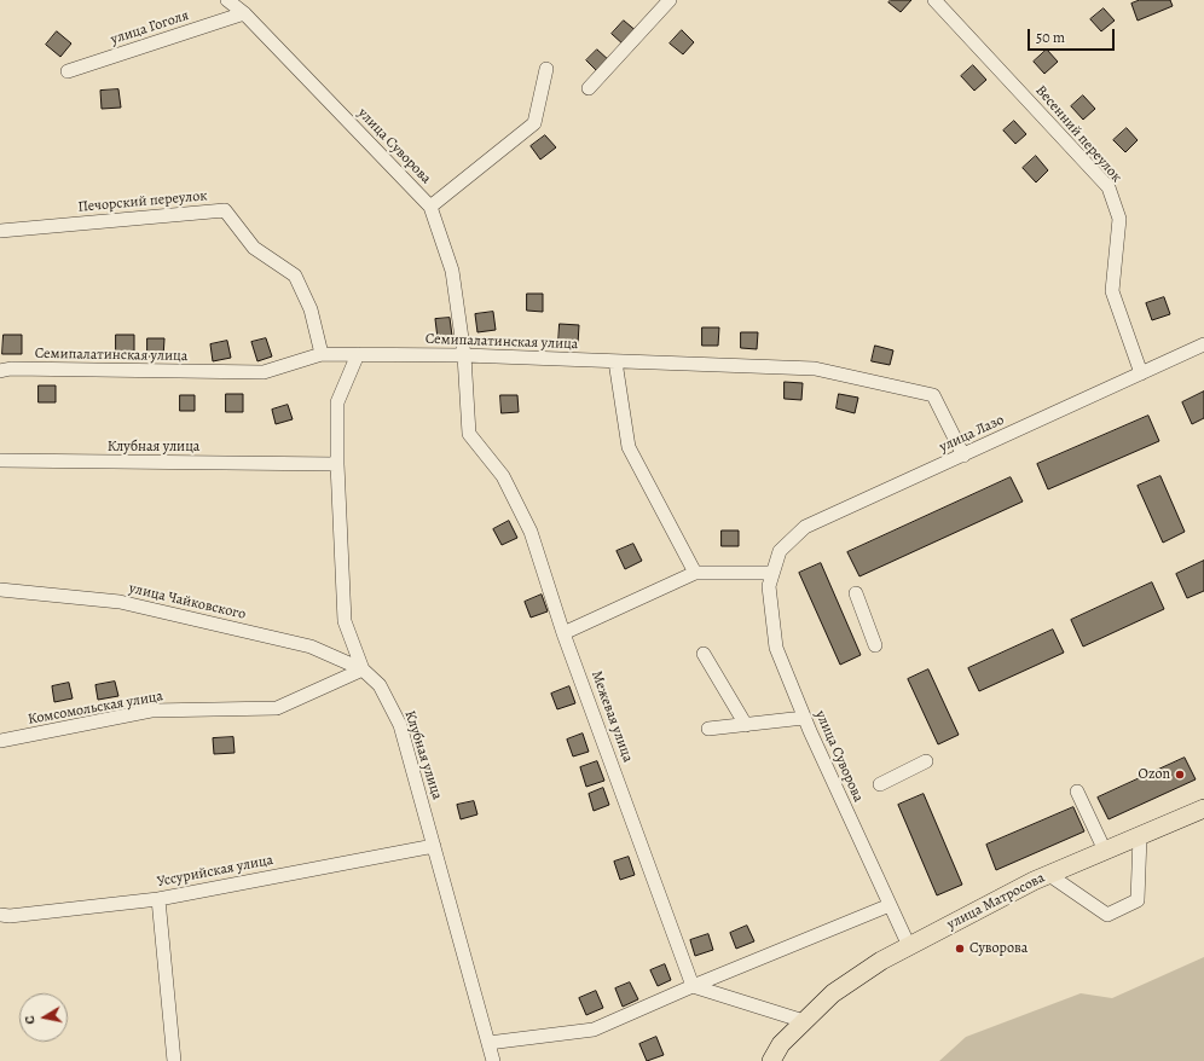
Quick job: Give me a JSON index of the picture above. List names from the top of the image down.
{
  "streets": {
    "main road": ["улица Матросова"],
    "street": [
      "улица Гоголя",
      "Весенний переулок",
      "улица Суворова",
      "Печорский переулок",
      "Семипалатинская улица",
      "улица Лазо",
      "Клубная улица",
      "улица Чайковского",
      "Комсомольская улица",
      "Межевая улица",
      "Уссурийская улица"
    ]
  },
  "crossings": [
    ["улица Гоголя", "улица Суворова"],
    ["Весенний переулок", "улица Лазо"],
    ["улица Суворова", "Семипалатинская улица"],
    ["улица Суворова", "улица Лазо"],
    ["улица Суворова", "Межевая улица"],
    ["улица Суворова", "улица Матросова"],
    ["Печорский переулок", "Семипалатинская улица"],
    ["Семипалатинская улица", "улица Лазо"],
    ["Семипалатинская улица", "Клубная улица"],
    ["Семипалатинская улица", "Межевая улица"],
    ["Клубная улица", "улица Чайковского"],
    ["Клубная улица", "Комсомольская улица"],
    ["Клубная улица", "Уссурийская улица"],
    ["улица Чайковского", "Комсомольская улица"]
  ],
  "places": ["Ozon", "Суворова"],
  "scale_bar": "50 m",
  "north": "left"
}
